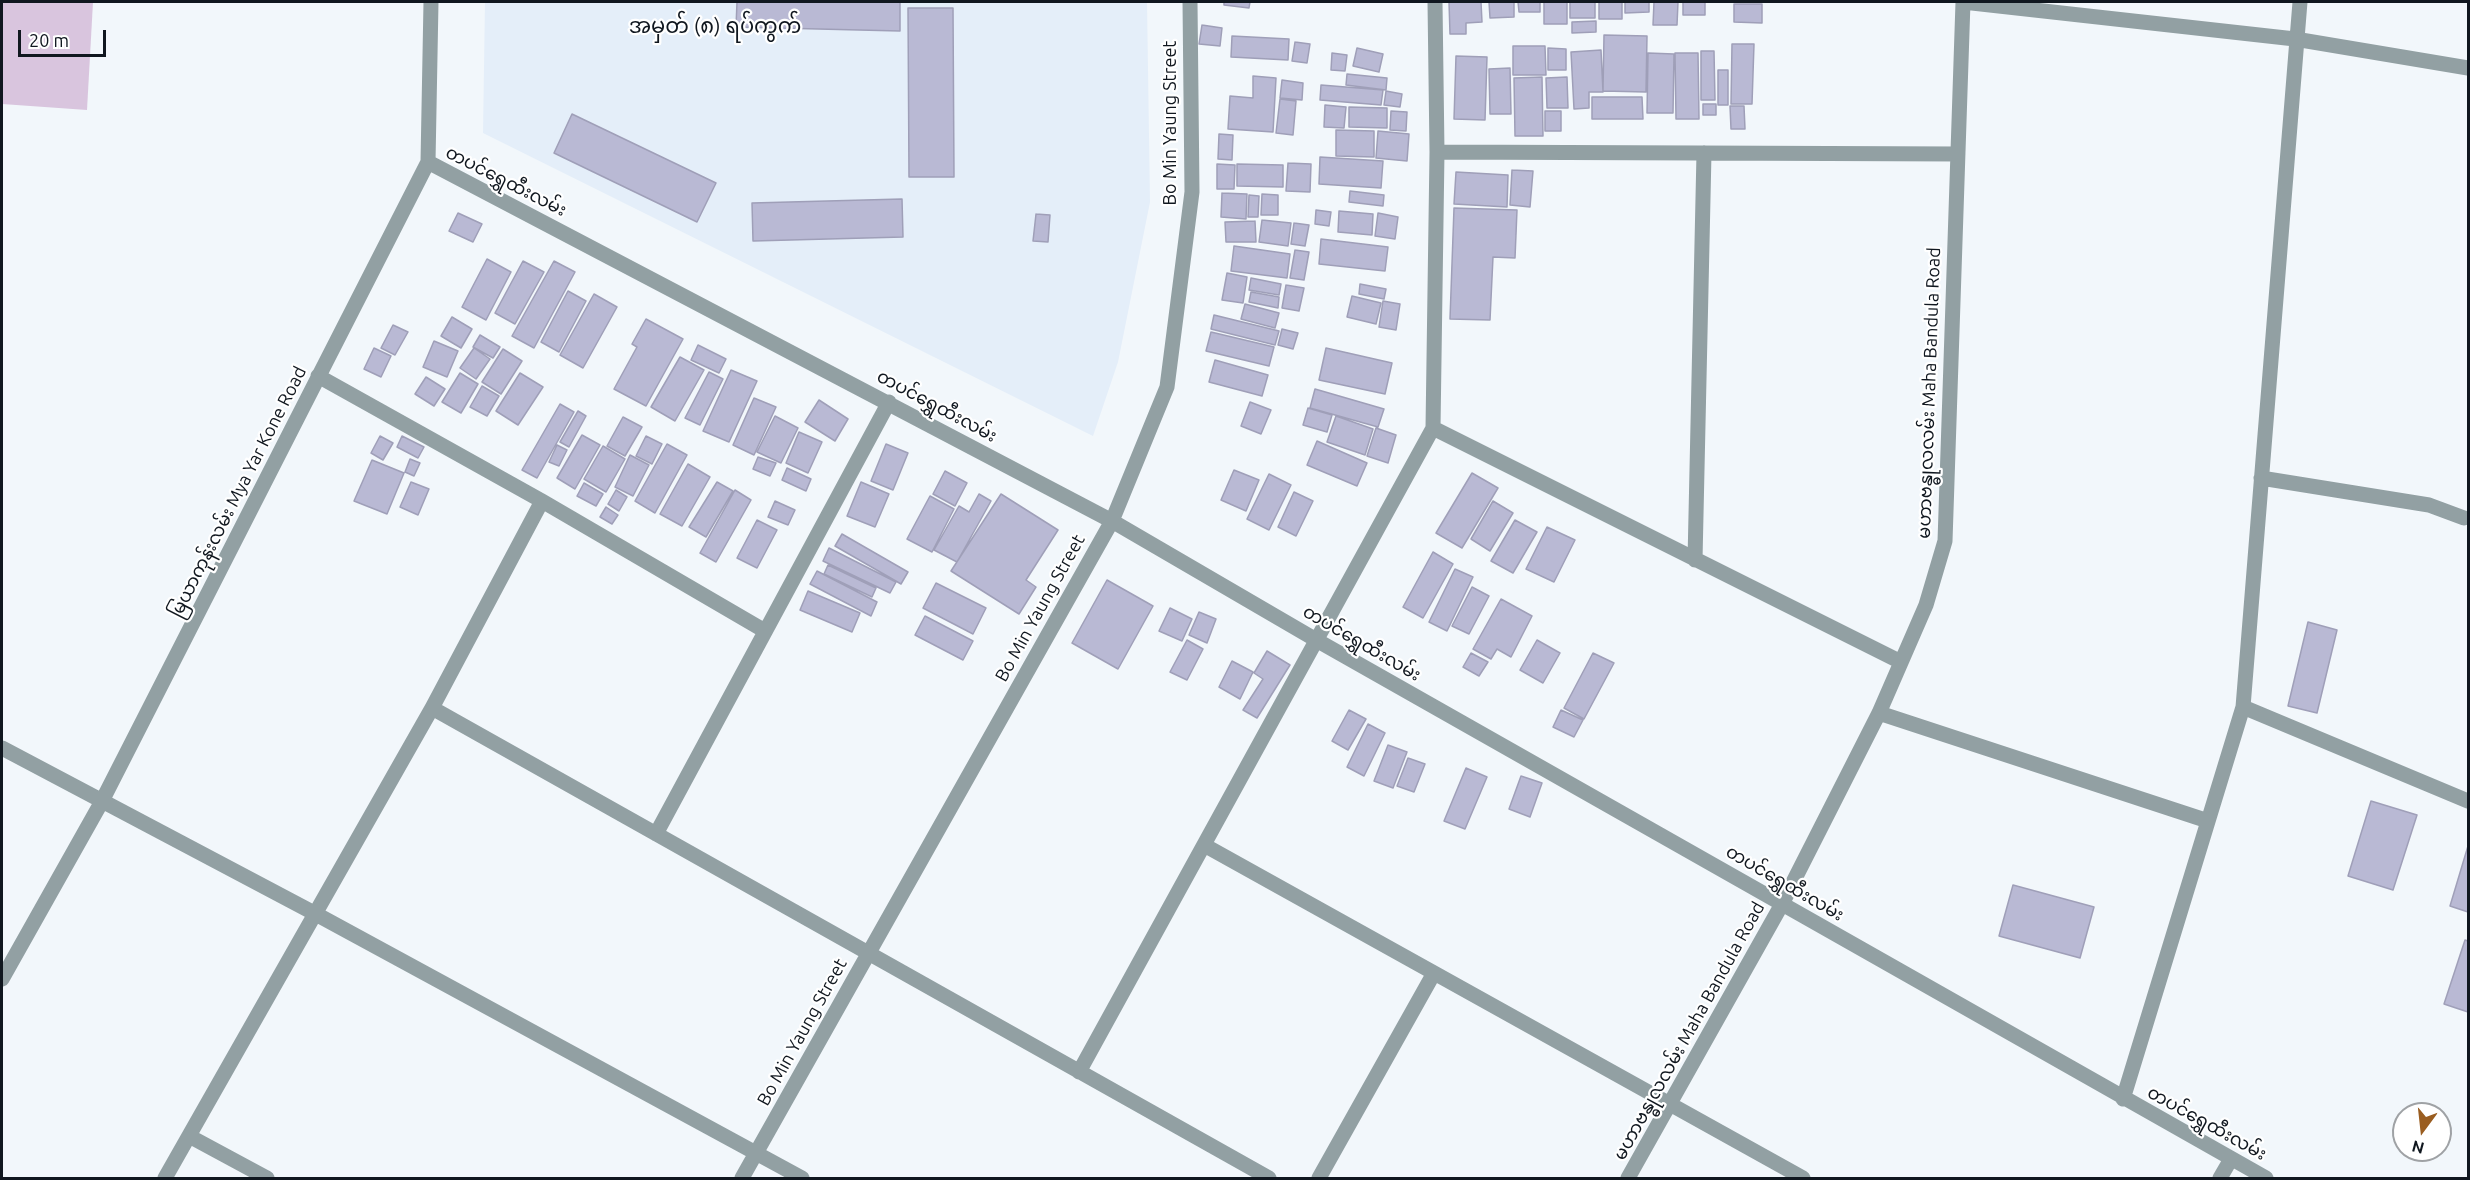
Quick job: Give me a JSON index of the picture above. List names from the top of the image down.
{
  "streets": {
    "street": [
      "Bo Min Yaung Street",
      "တပင်ရွှေထီးလမ်း",
      "မဟာဗန္ဓုလလမ်း Maha Bandula Road",
      "မြယာကုန်းလမ်း Mya Yar Kone Road"
    ]
  },
  "crossings": [
    ["Bo Min Yaung Street", "တပင်ရွှေထီးလမ်း"],
    ["တပင်ရွှေထီးလမ်း", "မဟာဗန္ဓုလလမ်း Maha Bandula Road"],
    ["တပင်ရွှေထီးလမ်း", "မြယာကုန်းလမ်း Mya Yar Kone Road"]
  ],
  "districts": ["အမှတ် (၈) ရပ်ကွက်"],
  "scale_bar": "20 m",
  "north": "bottom"
}
